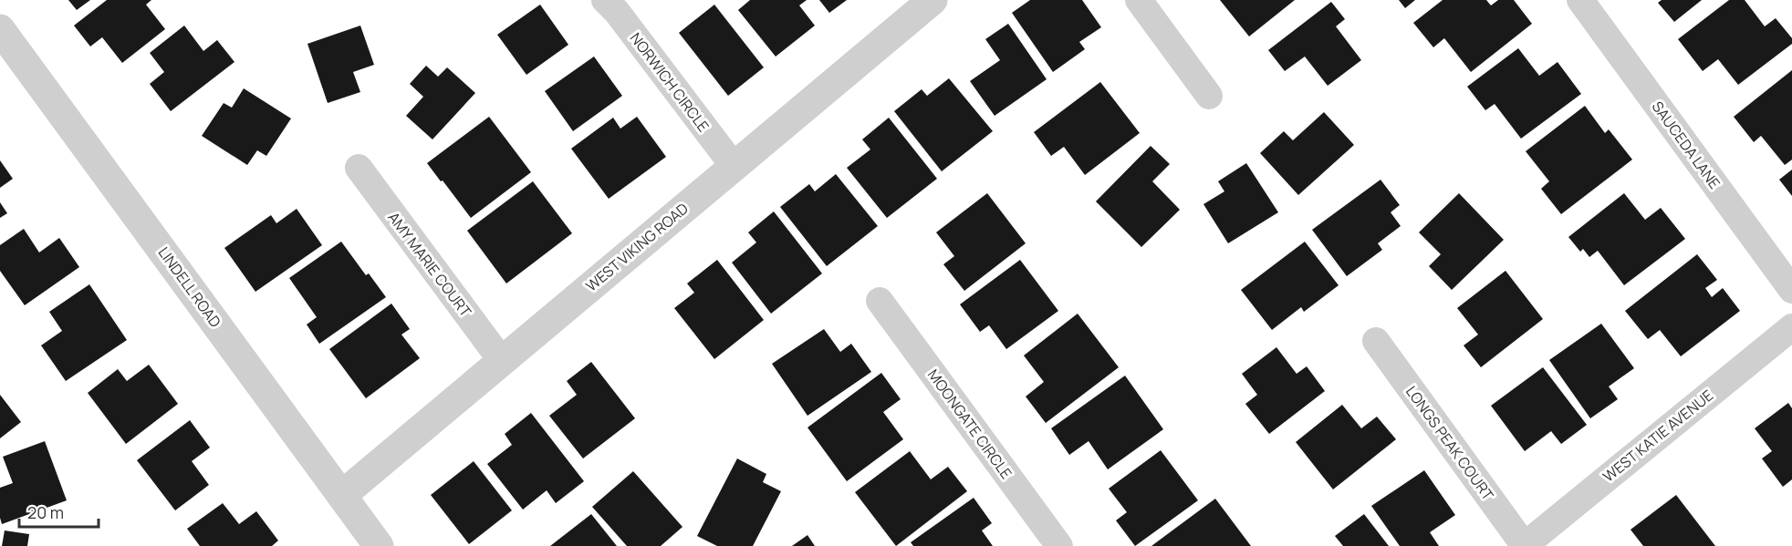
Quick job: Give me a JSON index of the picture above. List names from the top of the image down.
{
  "streets": {
    "street": [
      "NORWICH CIRCLE",
      "SAUCEDA LANE",
      "WEST VIKING ROAD",
      "AMY MARIE COURT",
      "LINDELL ROAD",
      "MOONGATE CIRCLE",
      "WEST KATIE AVENUE",
      "LONGS PEAK COURT"
    ]
  },
  "crossings": [
    ["NORWICH CIRCLE", "WEST VIKING ROAD"],
    ["WEST VIKING ROAD", "AMY MARIE COURT"],
    ["WEST VIKING ROAD", "LINDELL ROAD"],
    ["WEST KATIE AVENUE", "LONGS PEAK COURT"]
  ],
  "scale_bar": "20 m"
}
